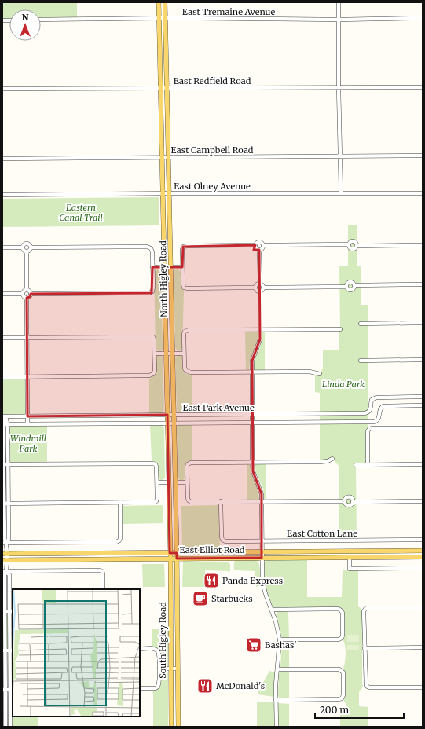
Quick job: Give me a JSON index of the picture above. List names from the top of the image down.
{
  "streets": {
    "main road": ["North Higley Road", "East Elliot Road", "South Higley Road"],
    "street": [
      "East Tremaine Avenue",
      "East Redfield Road",
      "East Campbell Road",
      "East Olney Avenue",
      "East Park Avenue",
      "East Cotton Lane"
    ]
  },
  "crossings": [
    ["East Tremaine Avenue", "North Higley Road"],
    ["East Redfield Road", "North Higley Road"],
    ["East Campbell Road", "North Higley Road"],
    ["East Olney Avenue", "North Higley Road"],
    ["North Higley Road", "East Park Avenue"],
    ["North Higley Road", "East Elliot Road"],
    ["North Higley Road", "South Higley Road"],
    ["East Elliot Road", "South Higley Road"]
  ],
  "parks": ["Eastern Canal Trail", "Linda Park", "Windmill Park"],
  "places": {
    "restaurant": ["Panda Express", "McDonald's"],
    "cafe": ["Starbucks"],
    "supermarket": ["Bashas'"]
  },
  "scale_bar": "200 m",
  "north": "top"
}
